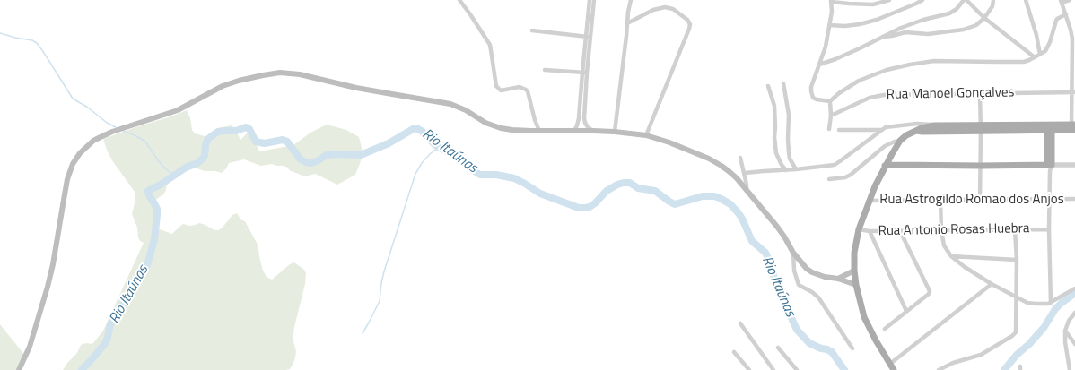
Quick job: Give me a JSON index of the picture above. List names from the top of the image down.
{
  "streets": {
    "street": ["Rua Manoel Gonçalves", "Rua Astrogildo Romão dos Anjos", "Rua Antonio Rosas Huebra"]
  },
  "water": ["Rio Itaúnas"]
}
